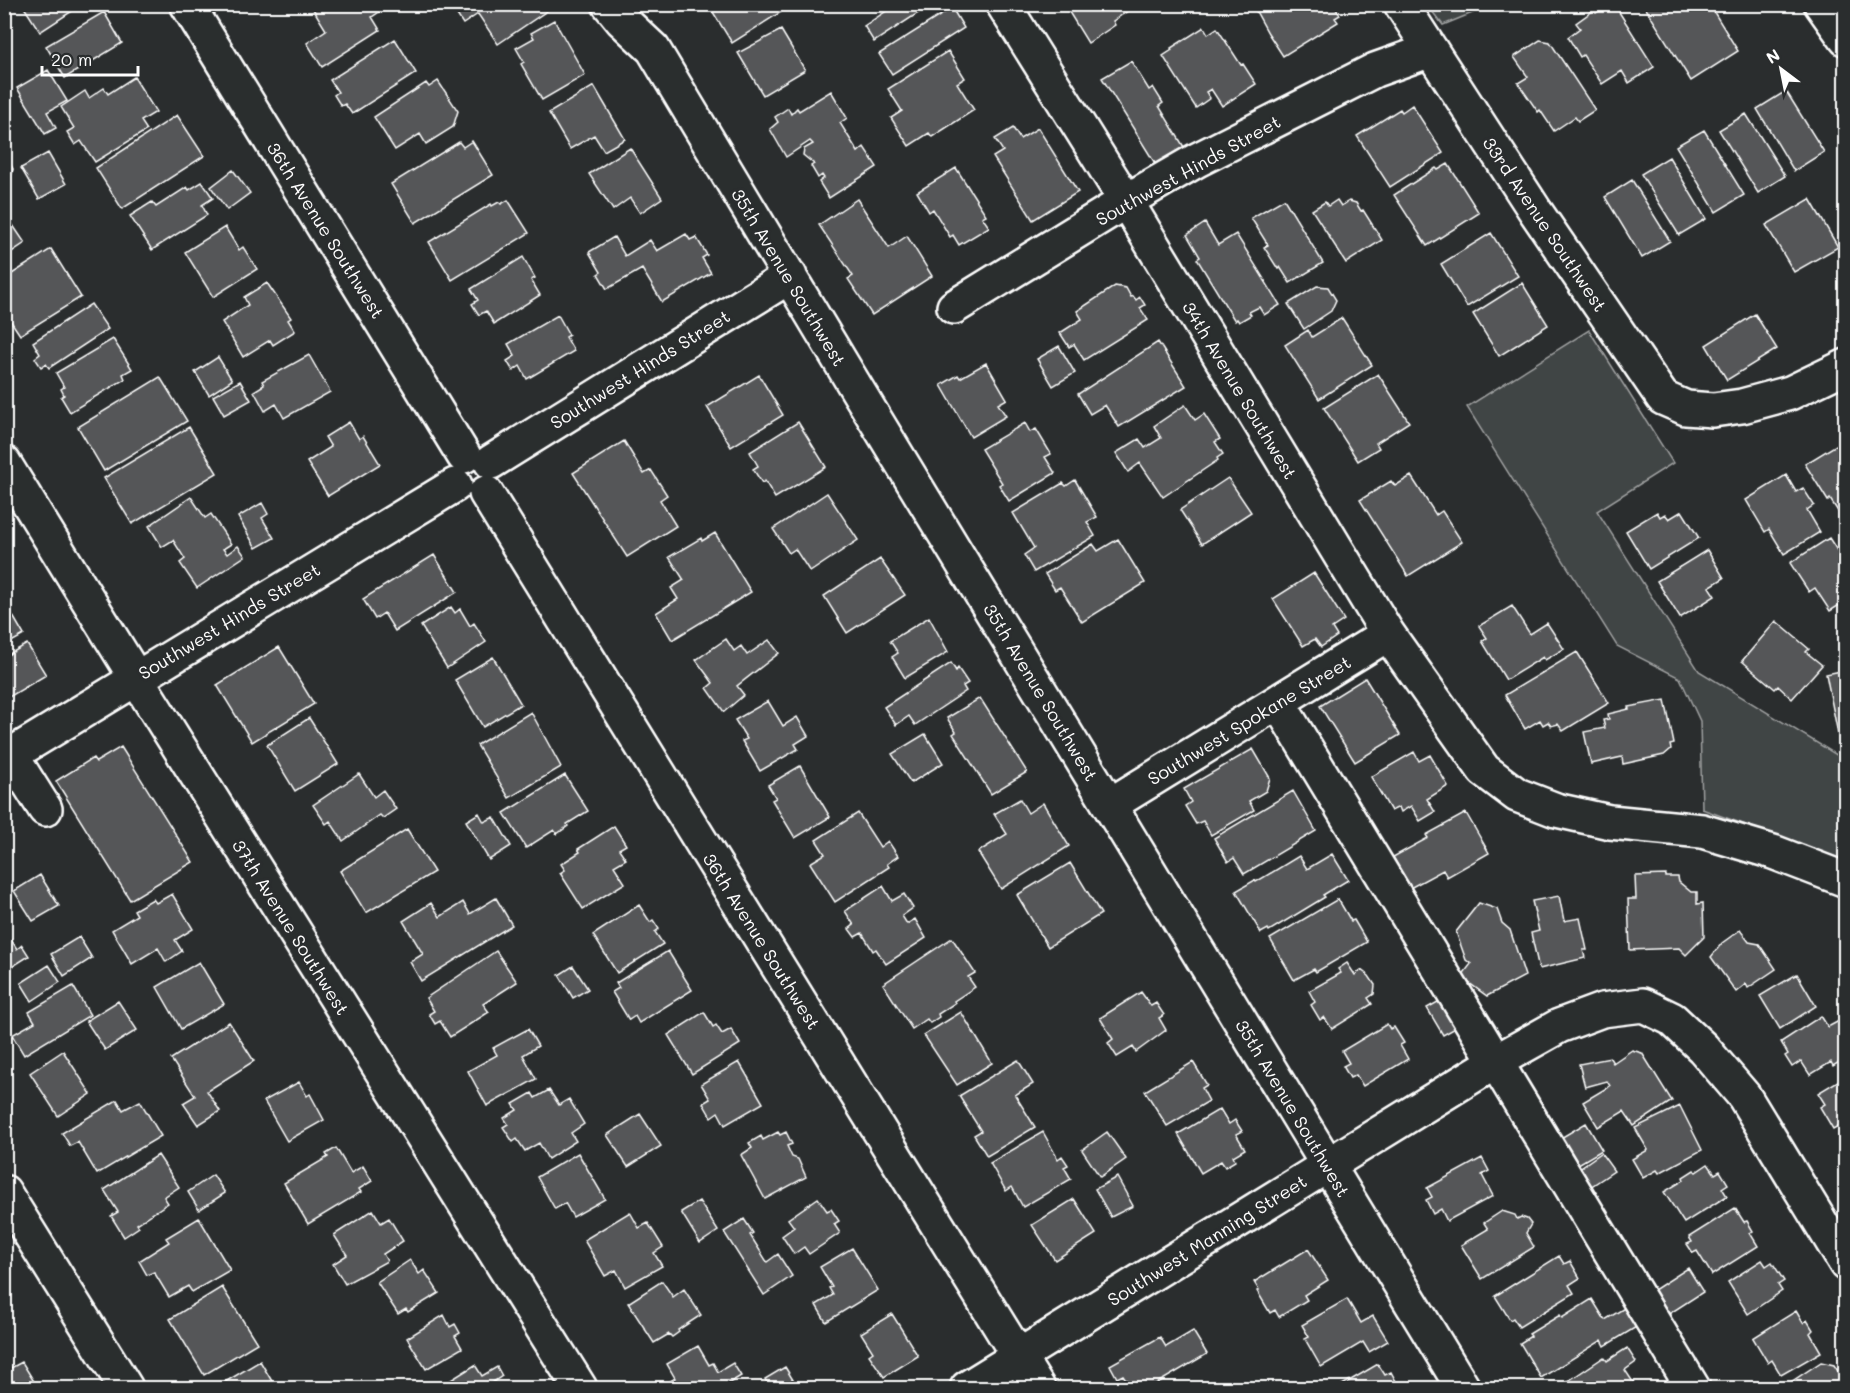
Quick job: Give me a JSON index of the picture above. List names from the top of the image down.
{
  "streets": {
    "street": [
      "Southwest Hinds Street",
      "33rd Avenue Southwest",
      "36th Avenue Southwest",
      "35th Avenue Southwest",
      "34th Avenue Southwest",
      "Southwest Spokane Street",
      "37th Avenue Southwest",
      "Southwest Manning Street"
    ]
  },
  "crossings": [
    ["Southwest Hinds Street", "33rd Avenue Southwest"],
    ["Southwest Hinds Street", "36th Avenue Southwest"],
    ["Southwest Hinds Street", "35th Avenue Southwest"],
    ["Southwest Hinds Street", "34th Avenue Southwest"],
    ["Southwest Hinds Street", "37th Avenue Southwest"],
    ["36th Avenue Southwest", "Southwest Manning Street"],
    ["35th Avenue Southwest", "Southwest Spokane Street"],
    ["35th Avenue Southwest", "Southwest Manning Street"],
    ["34th Avenue Southwest", "Southwest Spokane Street"]
  ],
  "scale_bar": "20 m",
  "north": "top left"
}
